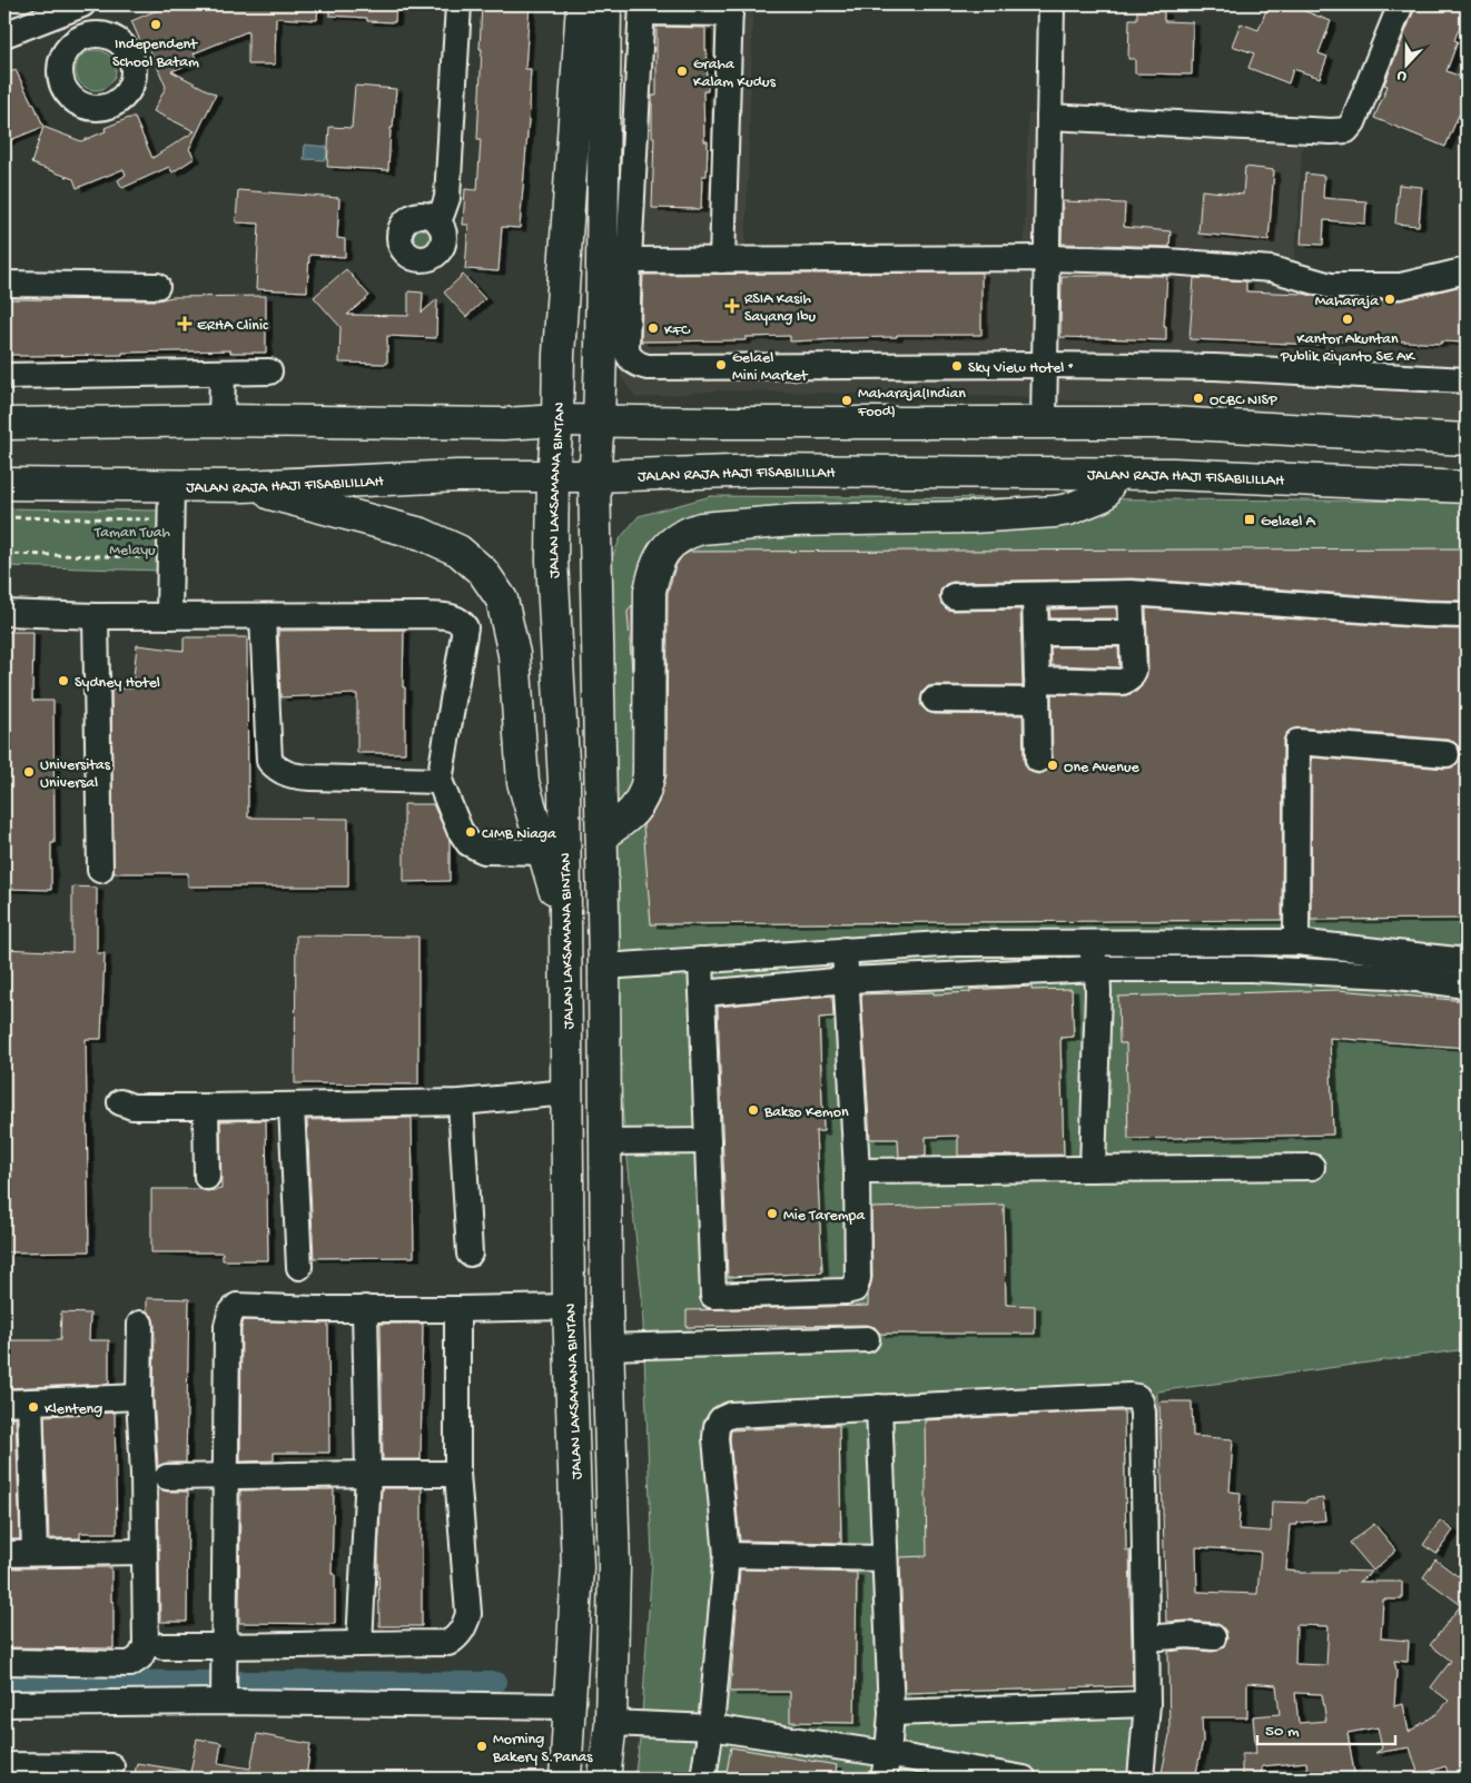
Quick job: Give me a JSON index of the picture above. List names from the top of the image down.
{
  "streets": {
    "main road": ["JALAN RAJA HAJI FISABILILLAH", "JALAN LAKSAMANA BINTAN"]
  },
  "crossings": [
    ["JALAN RAJA HAJI FISABILILLAH", "JALAN LAKSAMANA BINTAN"]
  ],
  "parks": ["Taman Tuah Melayu"],
  "places": {
    "other": [
      "Independent School Batam",
      "Graha Kalam Kudus",
      "Maharaja",
      "Kantor Akuntan Publik Riyanto SE AK",
      "KFC",
      "Gelael Mini Market",
      "Sky View Hotel *",
      "OCBC NISP",
      "Maharaja(Indian Food)",
      "Sydney Hotel",
      "One Avenue",
      "Universitas Universal",
      "CIMB Niaga",
      "Bakso Kemon",
      "Mie Tarempa",
      "Klenteng",
      "Morning Bakery S.Panas"
    ],
    "health": ["RSIA Kasih Sayang Ibu", "ERHA Clinic"],
    "transit": ["Gelael A"]
  },
  "scale_bar": "50 m",
  "north": "bottom"
}
